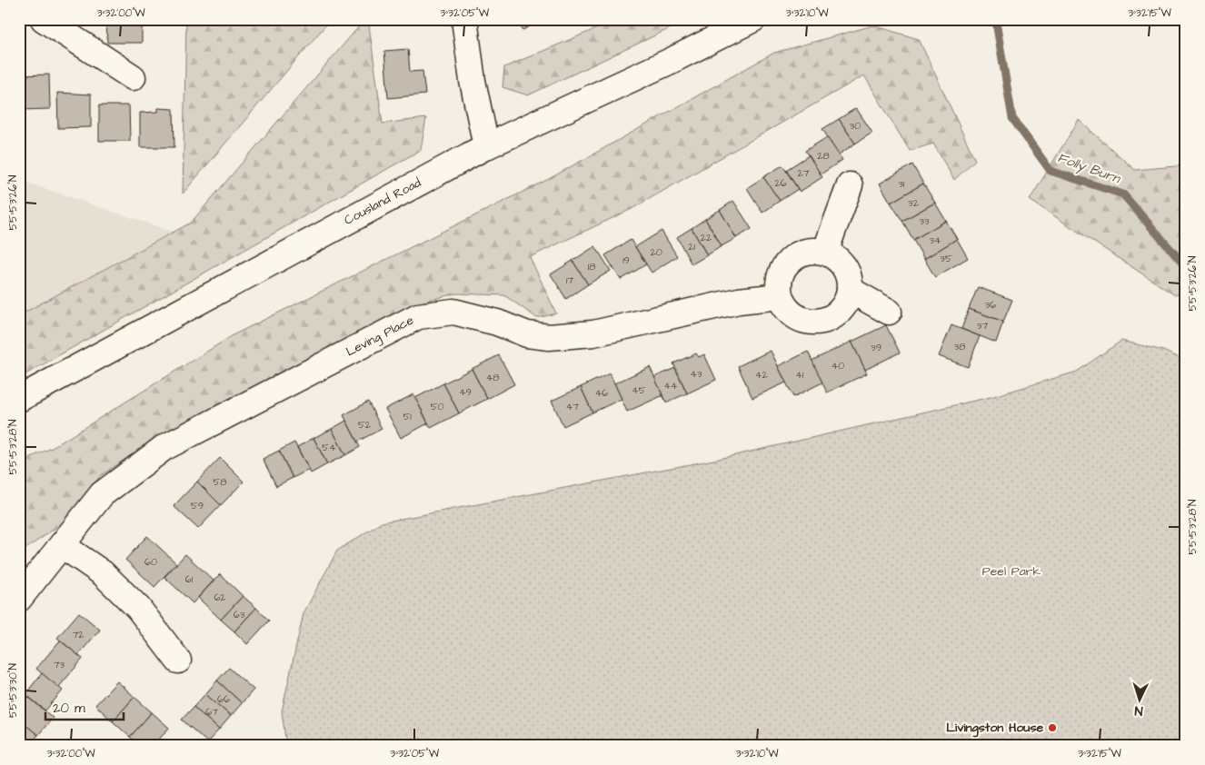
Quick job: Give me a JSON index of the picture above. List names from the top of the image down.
{
  "streets": {
    "street": ["Cousland Road", "Leving Place"]
  },
  "water": ["Folly Burn"],
  "parks": ["Peel Park"],
  "places": ["Livingston House"],
  "house_numbers": [
    "30",
    "28",
    "27",
    "26",
    "31",
    "32",
    "33",
    "22",
    "34",
    "21",
    "20",
    "35",
    "19",
    "18",
    "17",
    "36",
    "37",
    "38",
    "39",
    "40",
    "43",
    "42",
    "41",
    "48",
    "44",
    "45",
    "49",
    "46",
    "50",
    "47",
    "51",
    "52",
    "54",
    "58",
    "59",
    "60",
    "61",
    "62",
    "63",
    "72",
    "73",
    "66",
    "67"
  ],
  "scale_bar": "20 m",
  "north": "bottom",
  "coordinates": [
    "3°32'00\"W",
    "3°32'05\"W",
    "3°32'10\"W",
    "3°32'15\"W",
    "55°53'26\"N",
    "55°53'28\"N",
    "55°53'30\"N"
  ]
}
